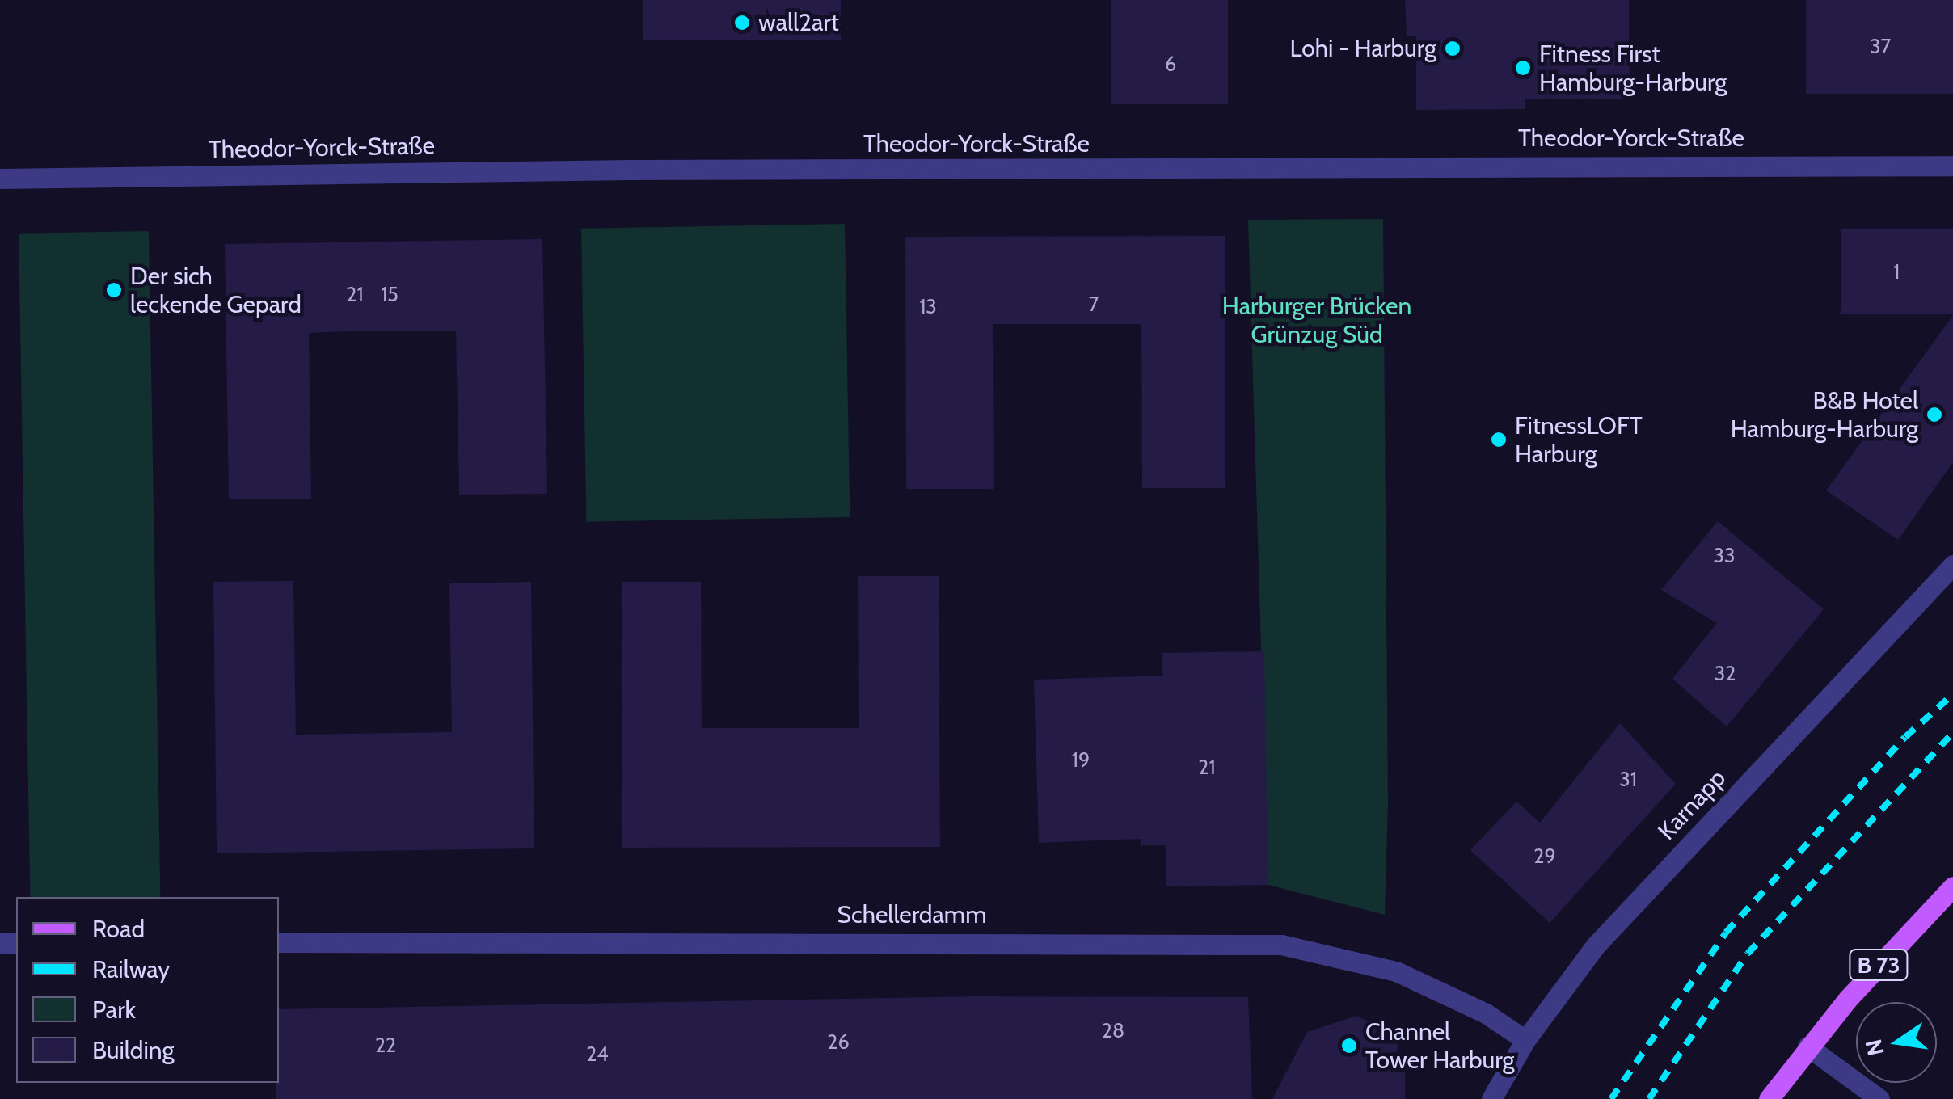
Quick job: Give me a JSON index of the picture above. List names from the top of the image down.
{
  "streets": {
    "main road": ["B 73"],
    "street": ["Theodor-Yorck-Straße", "Karnapp", "Schellerdamm"]
  },
  "crossings": [
    ["Karnapp", "Schellerdamm"]
  ],
  "parks": ["Harburger Brücken Grünzug Süd"],
  "places": [
    "wall2art",
    "Lohi - Harburg",
    "Fitness First Hamburg-Harburg",
    "Der sich leckende Gepard",
    "B&B Hotel Hamburg-Harburg",
    "FitnessLOFT Harburg",
    "Channel Tower Harburg"
  ],
  "house_numbers": [
    "37",
    "6",
    "1",
    "21",
    "15",
    "7",
    "13",
    "33",
    "32",
    "19",
    "21",
    "31",
    "29",
    "28",
    "26",
    "22",
    "24"
  ],
  "legend": [
    "Road",
    "Railway",
    "Park",
    "Building"
  ],
  "north": "left"
}
